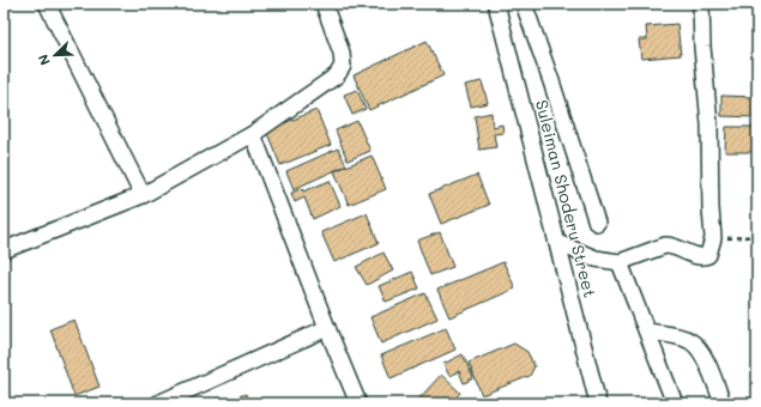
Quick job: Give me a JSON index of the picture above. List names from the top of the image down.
{
  "streets": {
    "street": ["Suleiman Shoderu Street"]
  },
  "north": "bottom left"
}
